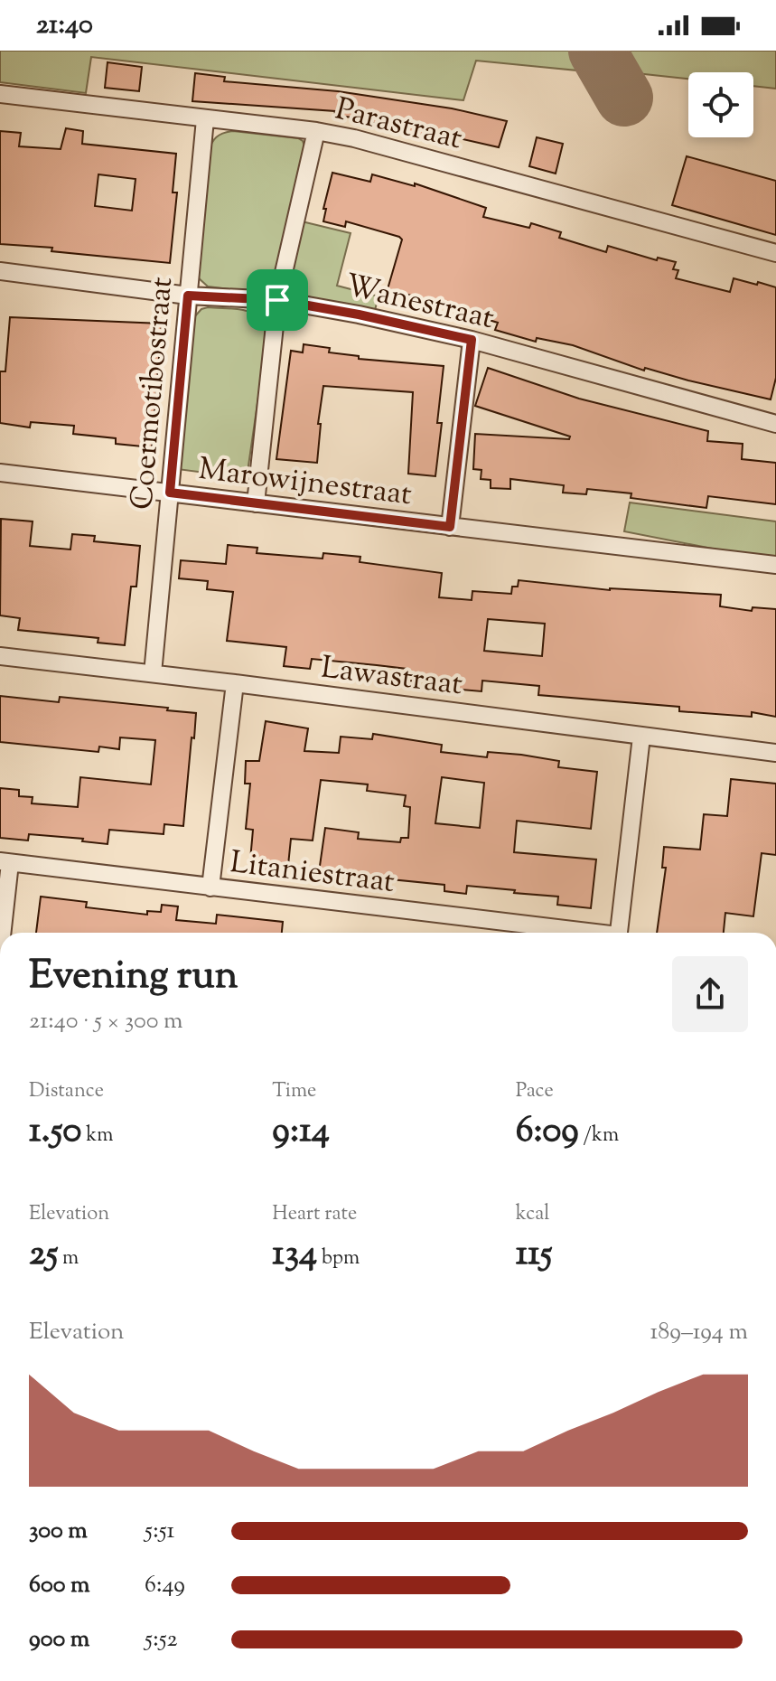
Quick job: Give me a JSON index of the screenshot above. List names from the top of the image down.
{
  "streets": {
    "street": [
      "Parastraat",
      "Wanestraat",
      "Coermotibostraat",
      "Marowijnestraat",
      "Lawastraat",
      "Litaniestraat"
    ]
  },
  "crossings": [
    ["Parastraat", "Coermotibostraat"],
    ["Wanestraat", "Coermotibostraat"],
    ["Coermotibostraat", "Marowijnestraat"],
    ["Coermotibostraat", "Lawastraat"]
  ],
  "page": {
    "status": "21:40",
    "heading": ["Evening run", "21:40 · 5 × 300 m"],
    "stats": [
      ["Distance", "1.50 km"],
      ["Time", "9:14"],
      ["Pace", "6:09 /km"],
      ["Elevation", "25 m"],
      ["Heart rate", "134 bpm"],
      ["kcal", "115"]
    ],
    "chart": ["Elevation", "189–194 m"],
    "list": [
      {
        "name": "300 m",
        "note": "5:51"
      },
      {
        "name": "600 m",
        "note": "6:49"
      },
      {
        "name": "900 m",
        "note": "5:52"
      }
    ]
  }
}
